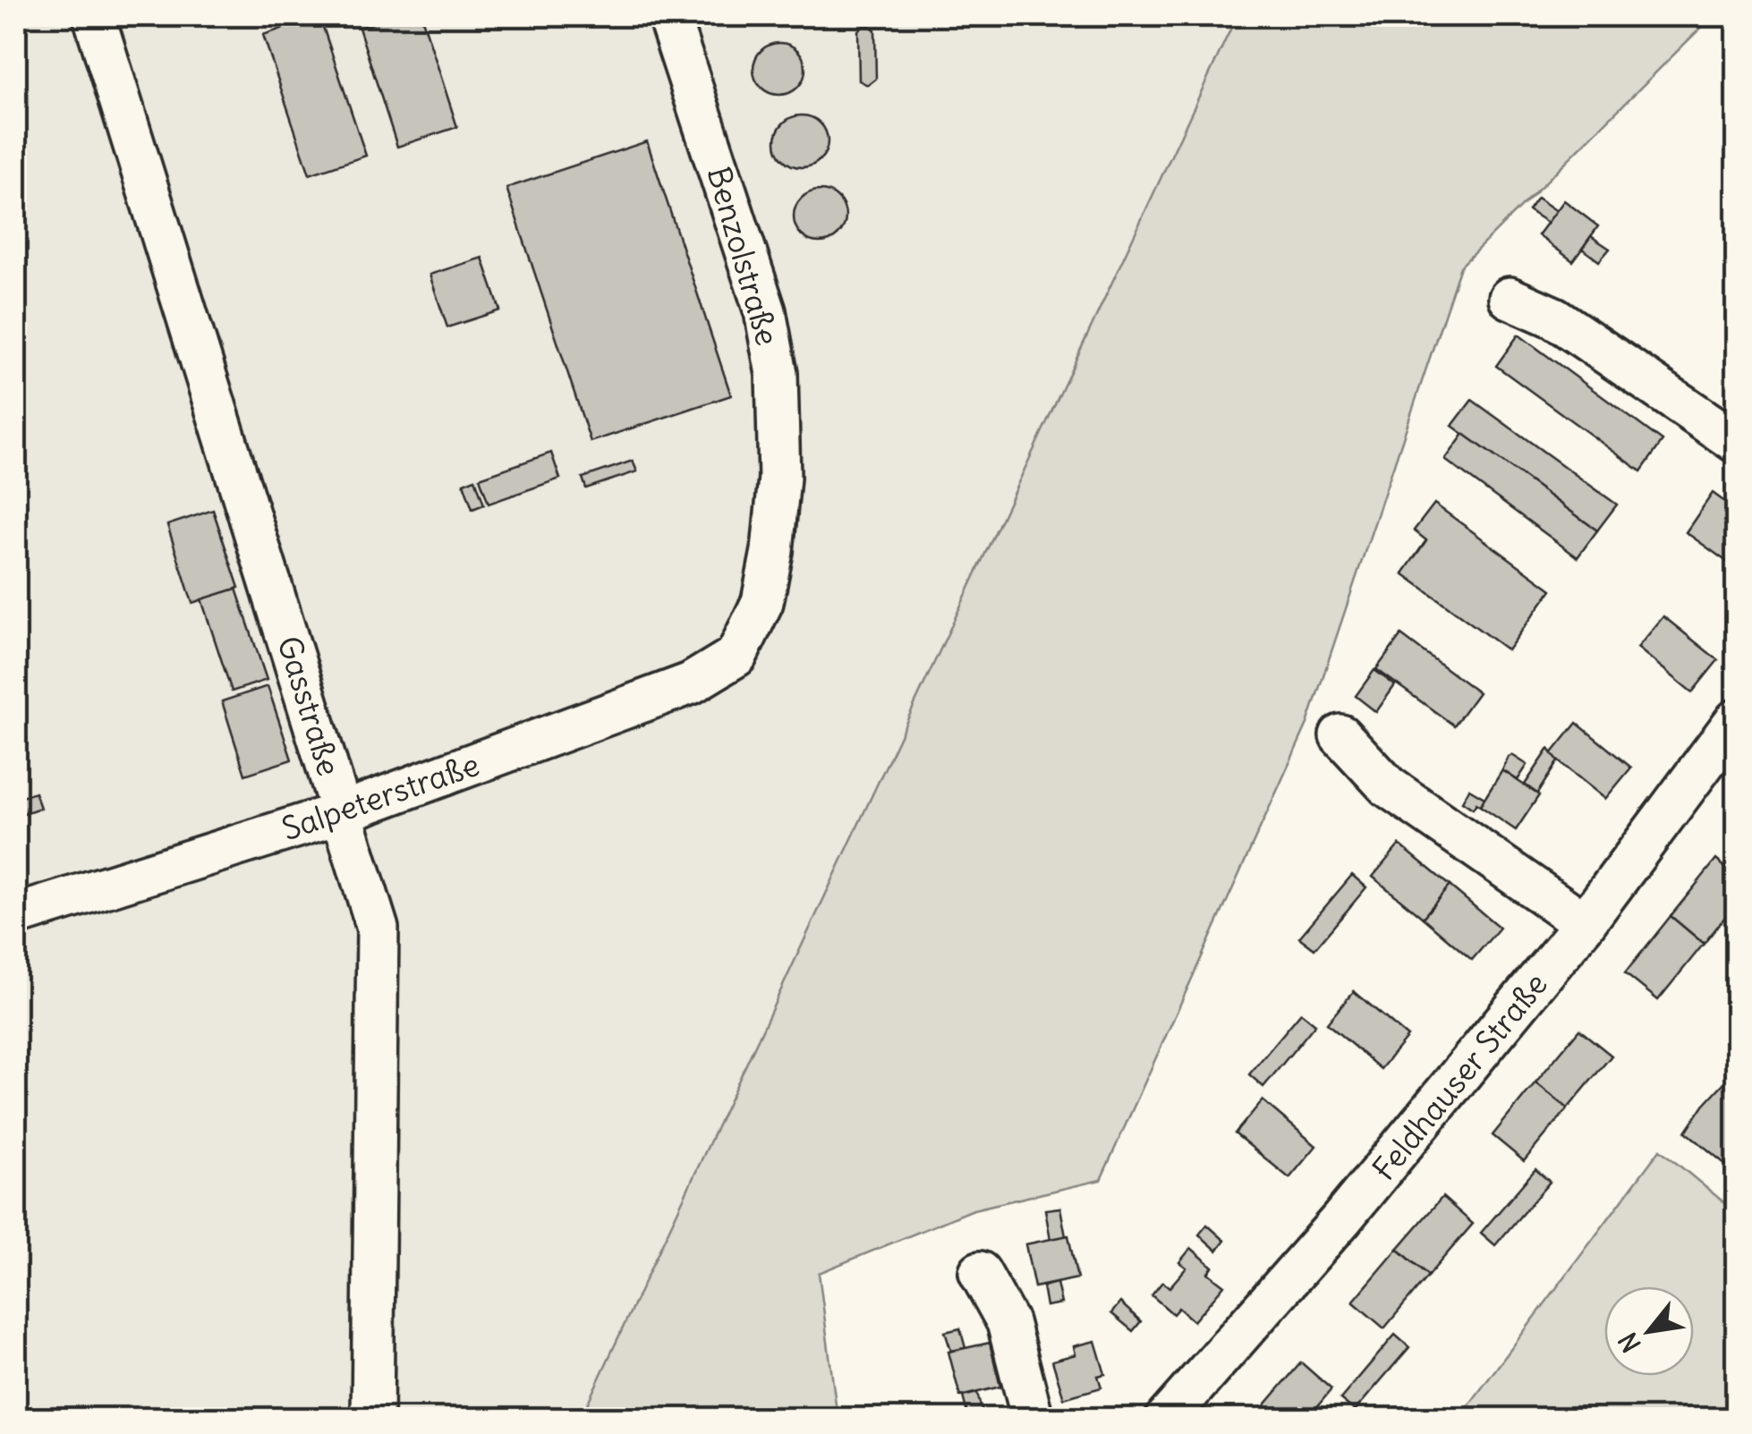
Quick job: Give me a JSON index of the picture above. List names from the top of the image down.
{
  "streets": {
    "street": [
      "Benzolstraße",
      "Gasstraße",
      "Salpeterstraße",
      "Feldhauser Straße"
    ]
  },
  "crossings": [
    ["Benzolstraße", "Salpeterstraße"],
    ["Gasstraße", "Salpeterstraße"]
  ],
  "north": "bottom left"
}
